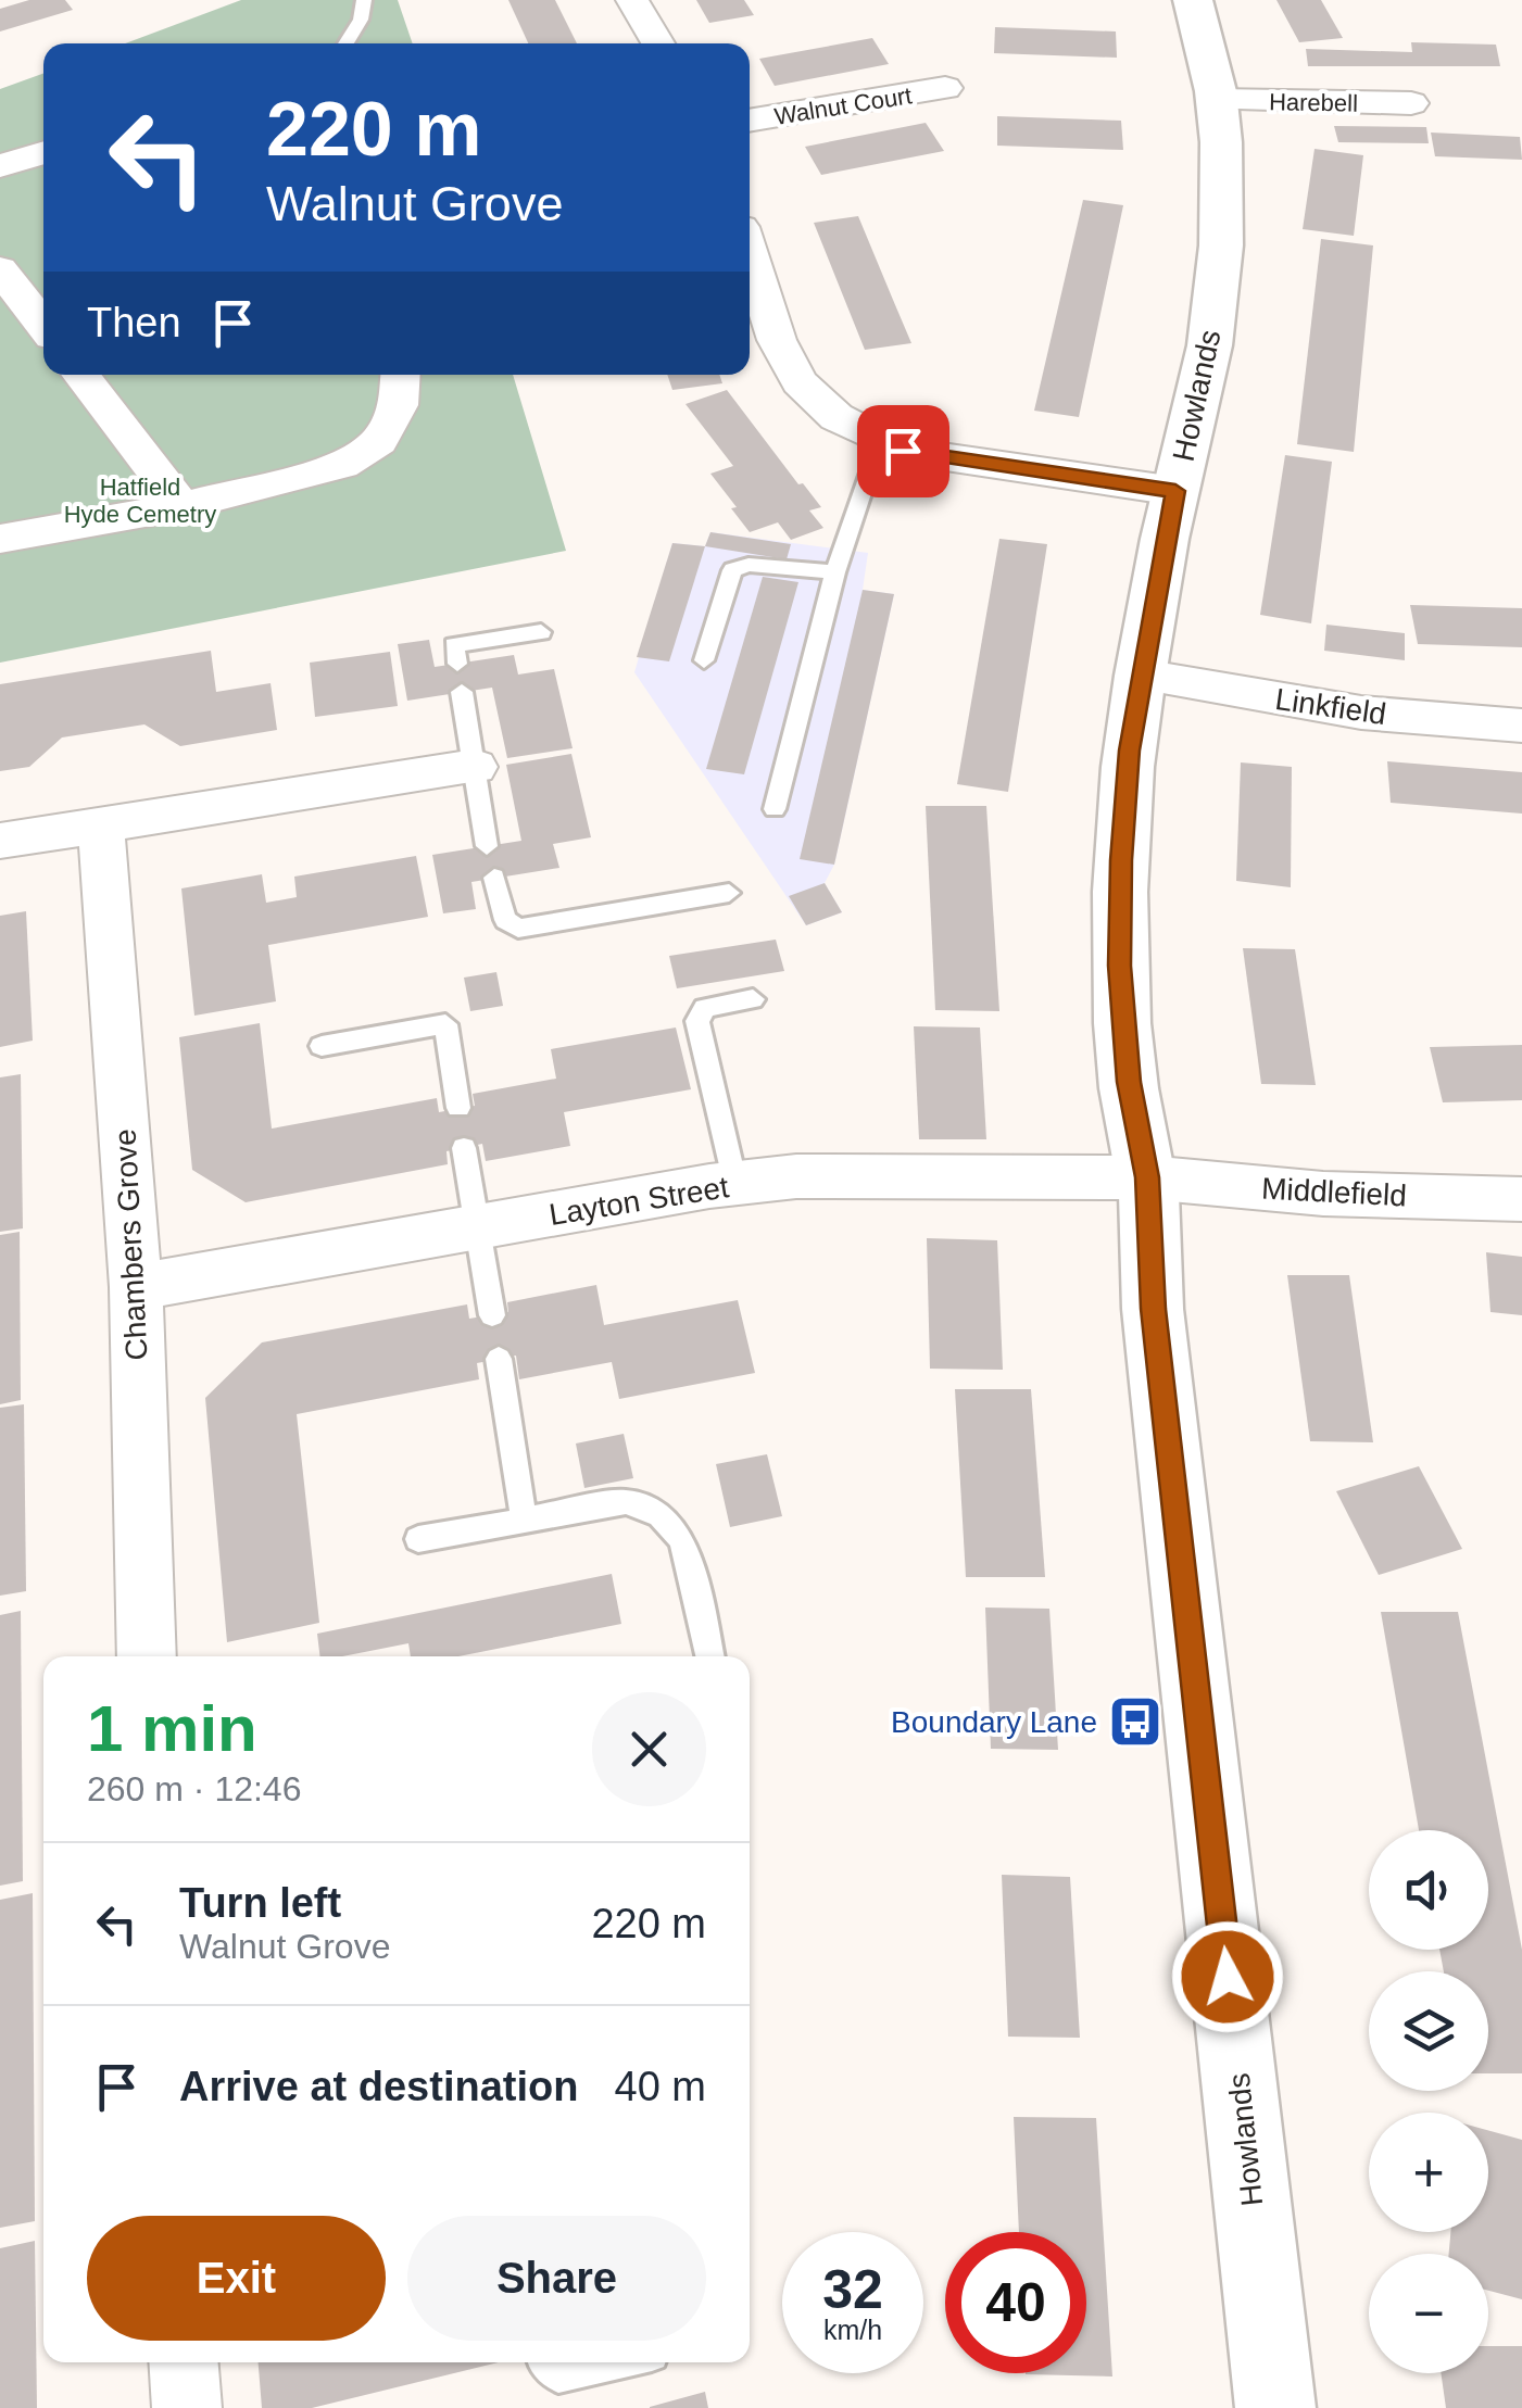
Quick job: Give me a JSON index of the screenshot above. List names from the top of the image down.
{
  "streets": {
    "street": [
      "Harebell",
      "Walnut Court",
      "Howlands",
      "Linkfield",
      "Middlefield",
      "Layton Street",
      "Chambers Grove"
    ]
  },
  "crossings": [
    ["Harebell", "Howlands"],
    ["Howlands", "Linkfield"],
    ["Howlands", "Middlefield"],
    ["Howlands", "Layton Street"],
    ["Middlefield", "Layton Street"],
    ["Layton Street", "Chambers Grove"]
  ],
  "parks": ["Hatfield Hyde Cemetry"],
  "places": {
    "bus stop": ["Boundary Lane"]
  },
  "page": {
    "turn": ["220 m", "Walnut Grove"],
    "then": "Then",
    "heading": ["1 min", "260 m · 12:46"],
    "map_buttons": ["+", "−"],
    "list": [
      {
        "name": "Turn left",
        "note": "Walnut Grove",
        "value": "220 m"
      },
      {
        "name": "Arrive at destination",
        "value": "40 m"
      }
    ],
    "buttons": ["Exit", "Share"],
    "speed": "32 km/h",
    "limit": "40"
  }
}
